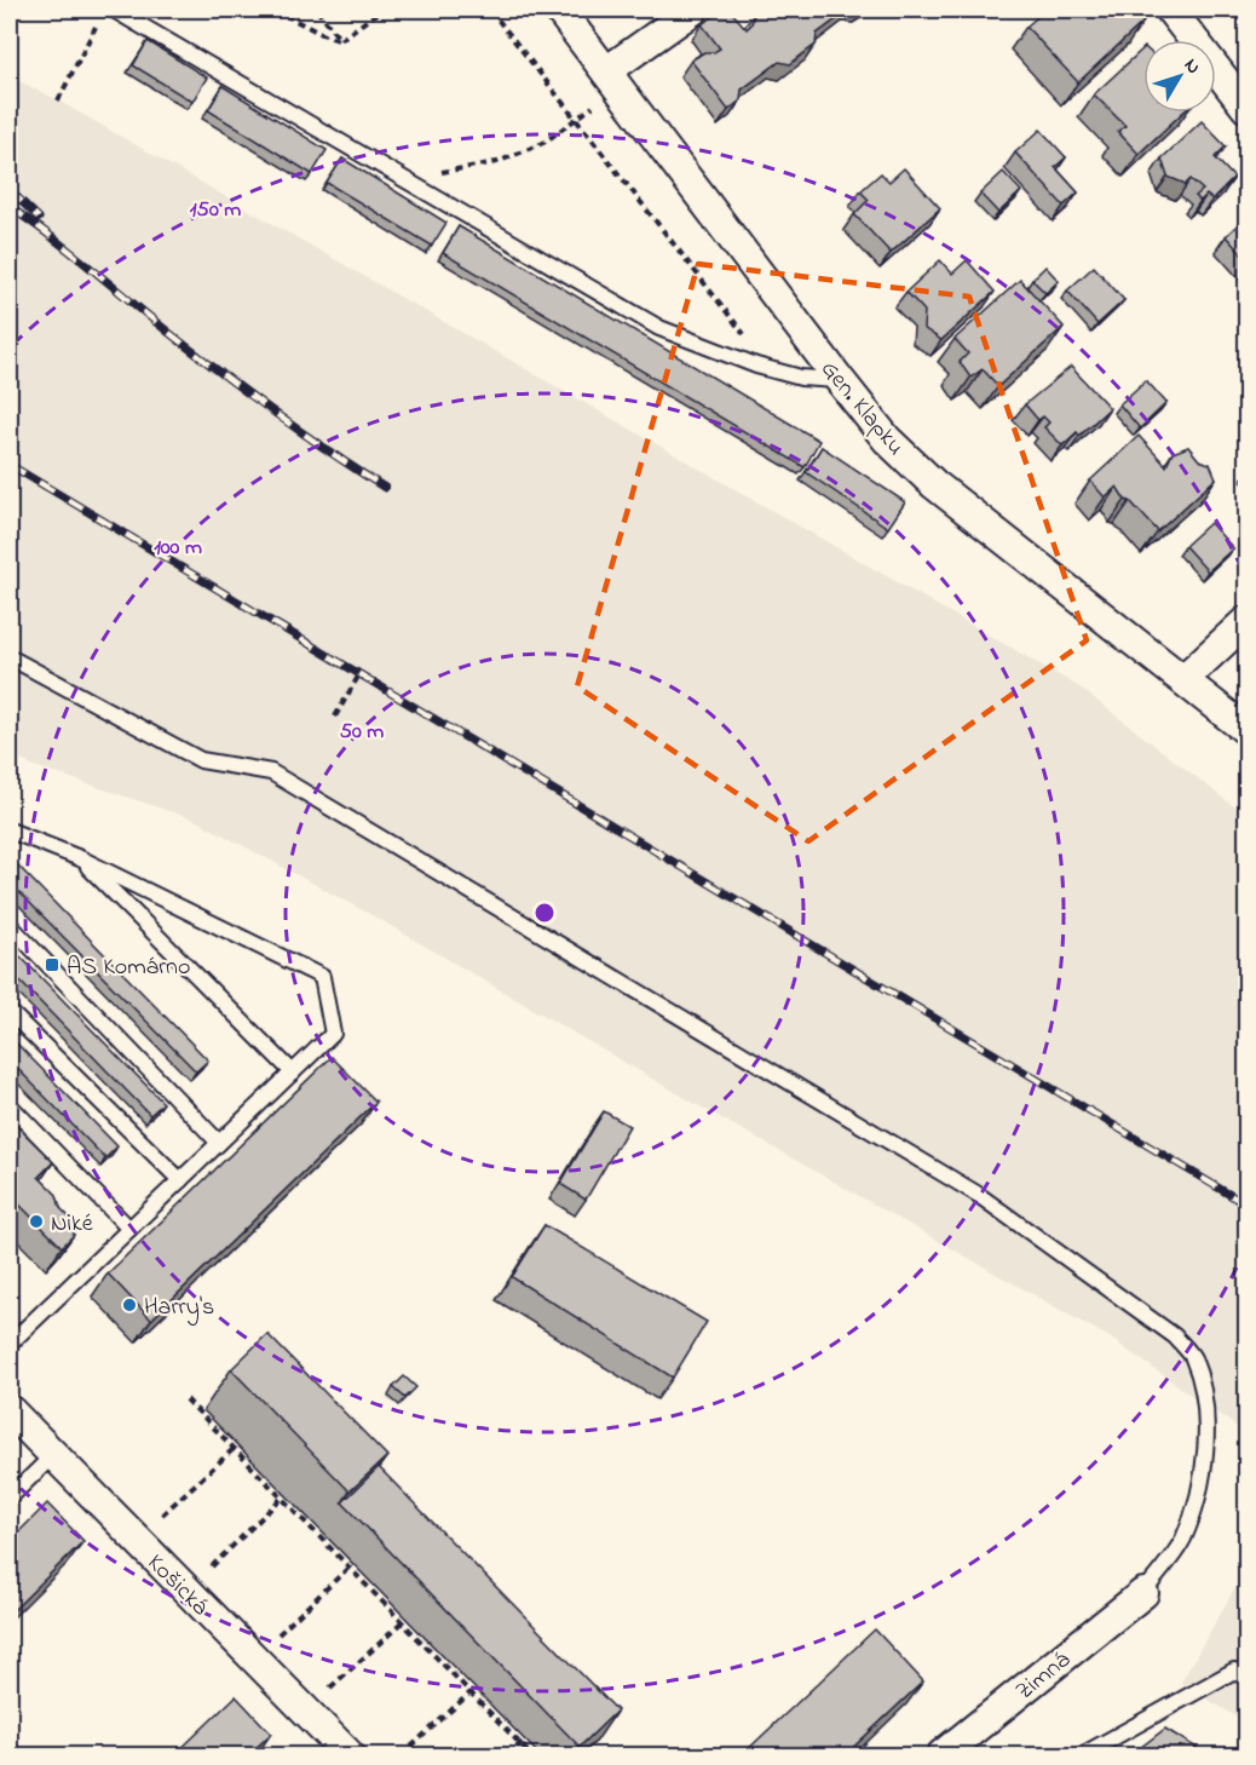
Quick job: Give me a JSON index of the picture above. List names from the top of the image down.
{
  "streets": {
    "street": ["Gen. Klapku", "Košická", "Zimná"]
  },
  "places": {
    "transit": ["AS Komárno"],
    "other": ["Niké", "Harry's"]
  },
  "north": "top right",
  "rings": ["150 m", "100 m", "50 m"]
}
